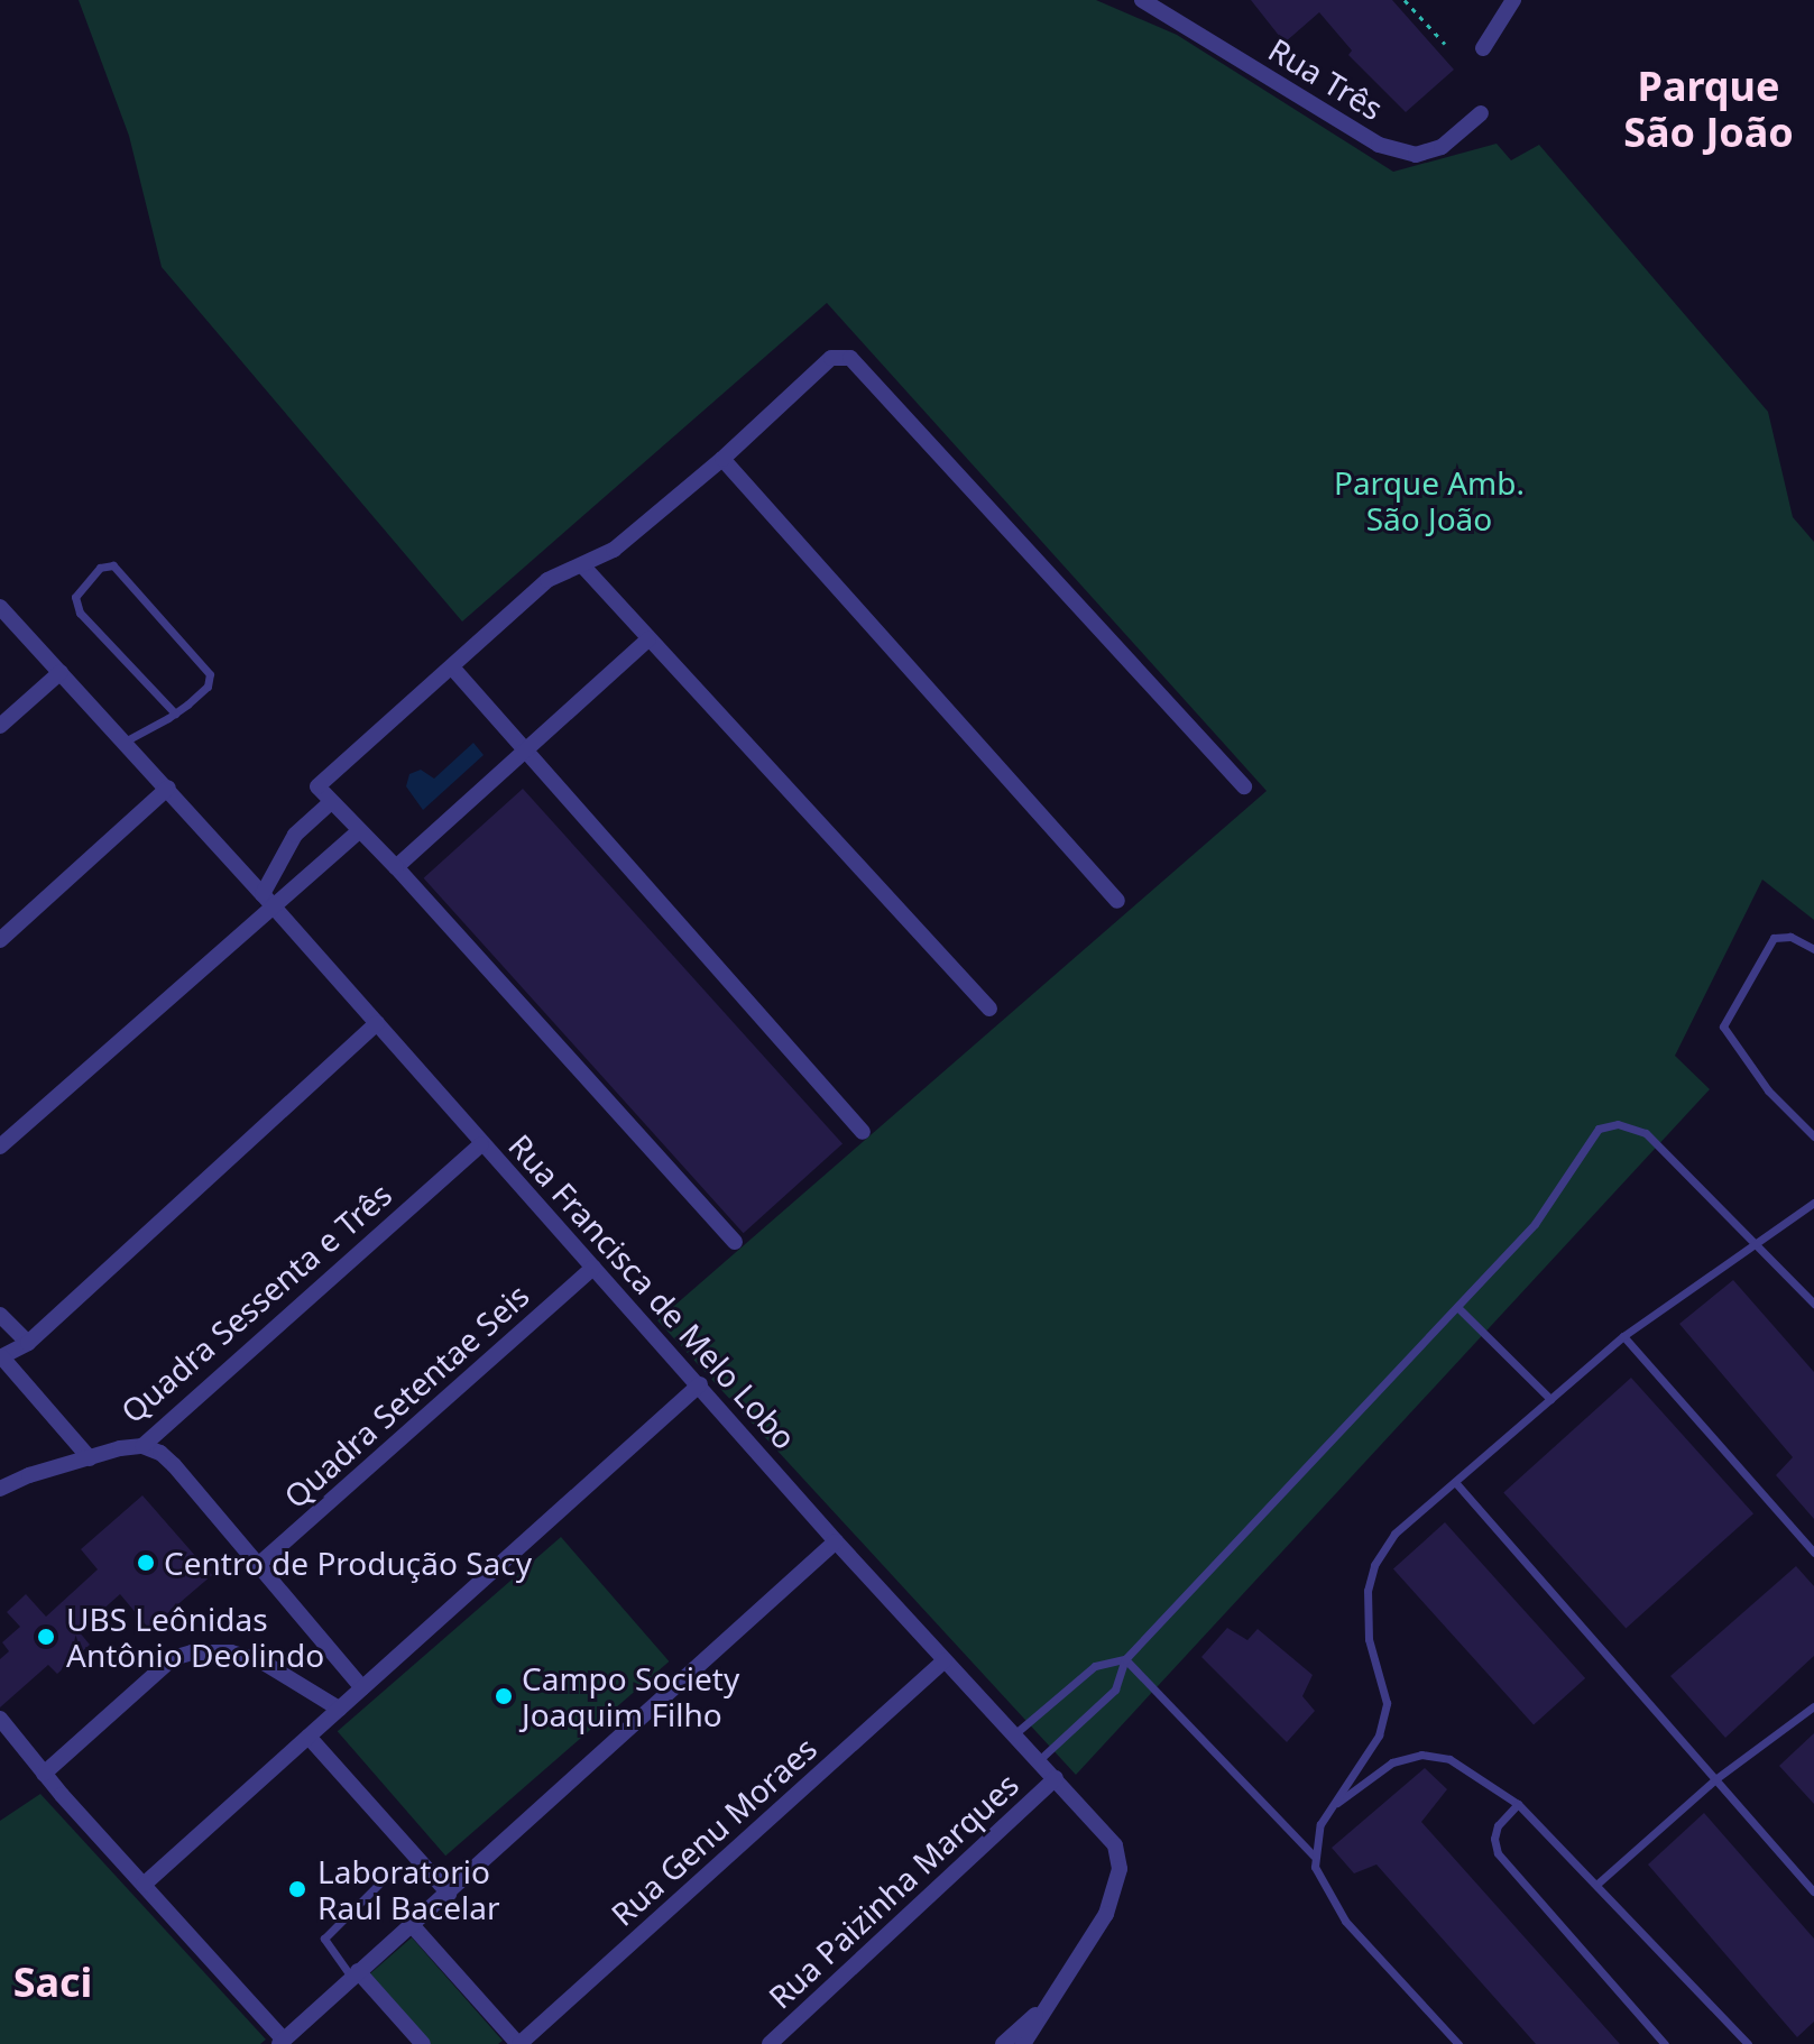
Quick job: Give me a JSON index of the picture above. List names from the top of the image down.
{
  "streets": {
    "street": [
      "Rua Três",
      "Rua Francisca de Melo Lobo",
      "Quadra Sessenta e Três",
      "Quadra Setentae Seis",
      "Rua Genu Moraes",
      "Rua Paizinha Marques"
    ]
  },
  "crossings": [
    ["Rua Francisca de Melo Lobo", "Quadra Sessenta e Três"],
    ["Rua Francisca de Melo Lobo", "Quadra Setentae Seis"],
    ["Rua Francisca de Melo Lobo", "Rua Genu Moraes"],
    ["Rua Francisca de Melo Lobo", "Rua Paizinha Marques"]
  ],
  "districts": ["Parque São João", "Saci"],
  "parks": ["Parque Amb. São João"],
  "places": [
    "Centro de Produção Sacy",
    "UBS Leônidas Antônio Deolindo",
    "Campo Society Joaquim Filho",
    "Laboratorio Raul Bacelar"
  ]
}
